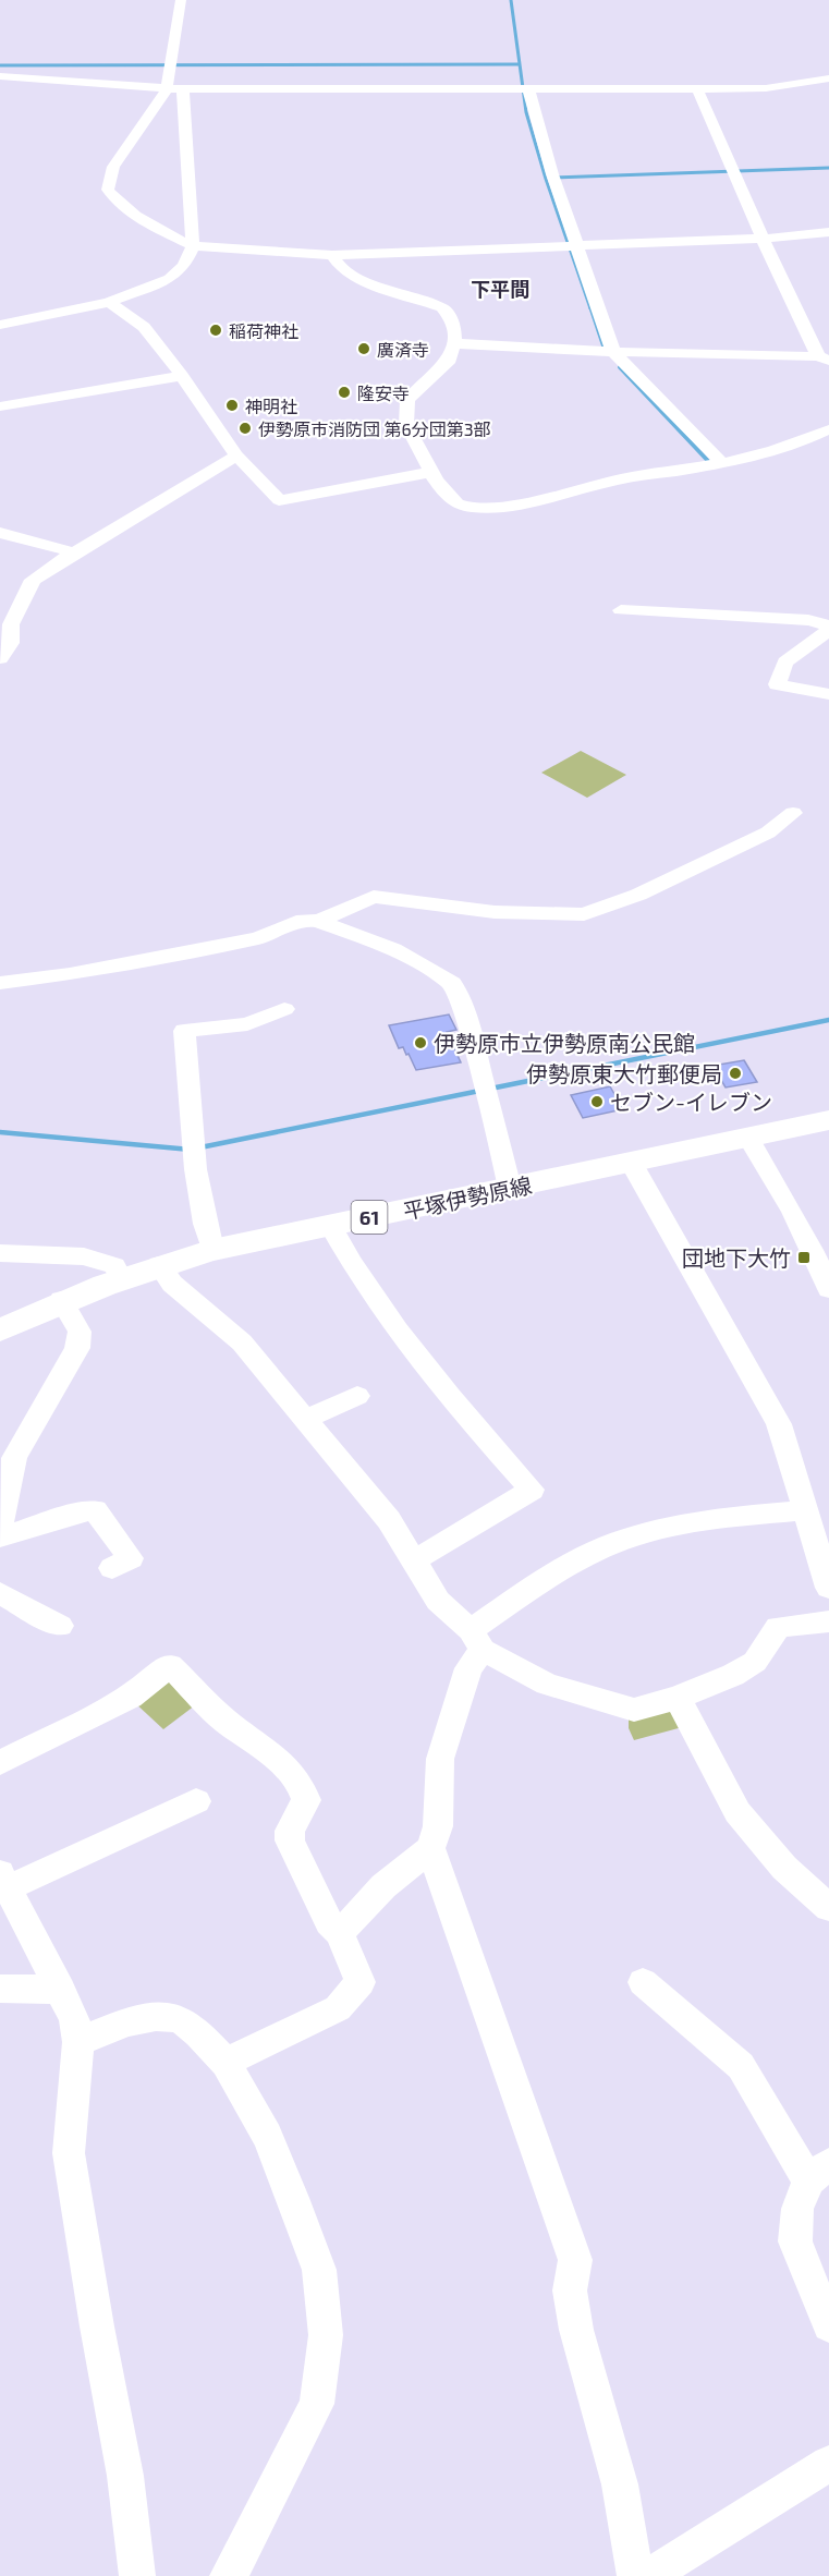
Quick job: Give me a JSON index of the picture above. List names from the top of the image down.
{
  "streets": {
    "main road": ["平塚伊勢原線", "61"]
  },
  "districts": ["下平間"],
  "places": {
    "other": [
      "稲荷神社",
      "廣済寺",
      "隆安寺",
      "神明社",
      "伊勢原市消防団 第6分団第3部",
      "伊勢原市立伊勢原南公民館",
      "伊勢原東大竹郵便局",
      "セブン-イレブン"
    ],
    "transit": ["団地下大竹"]
  }
}
